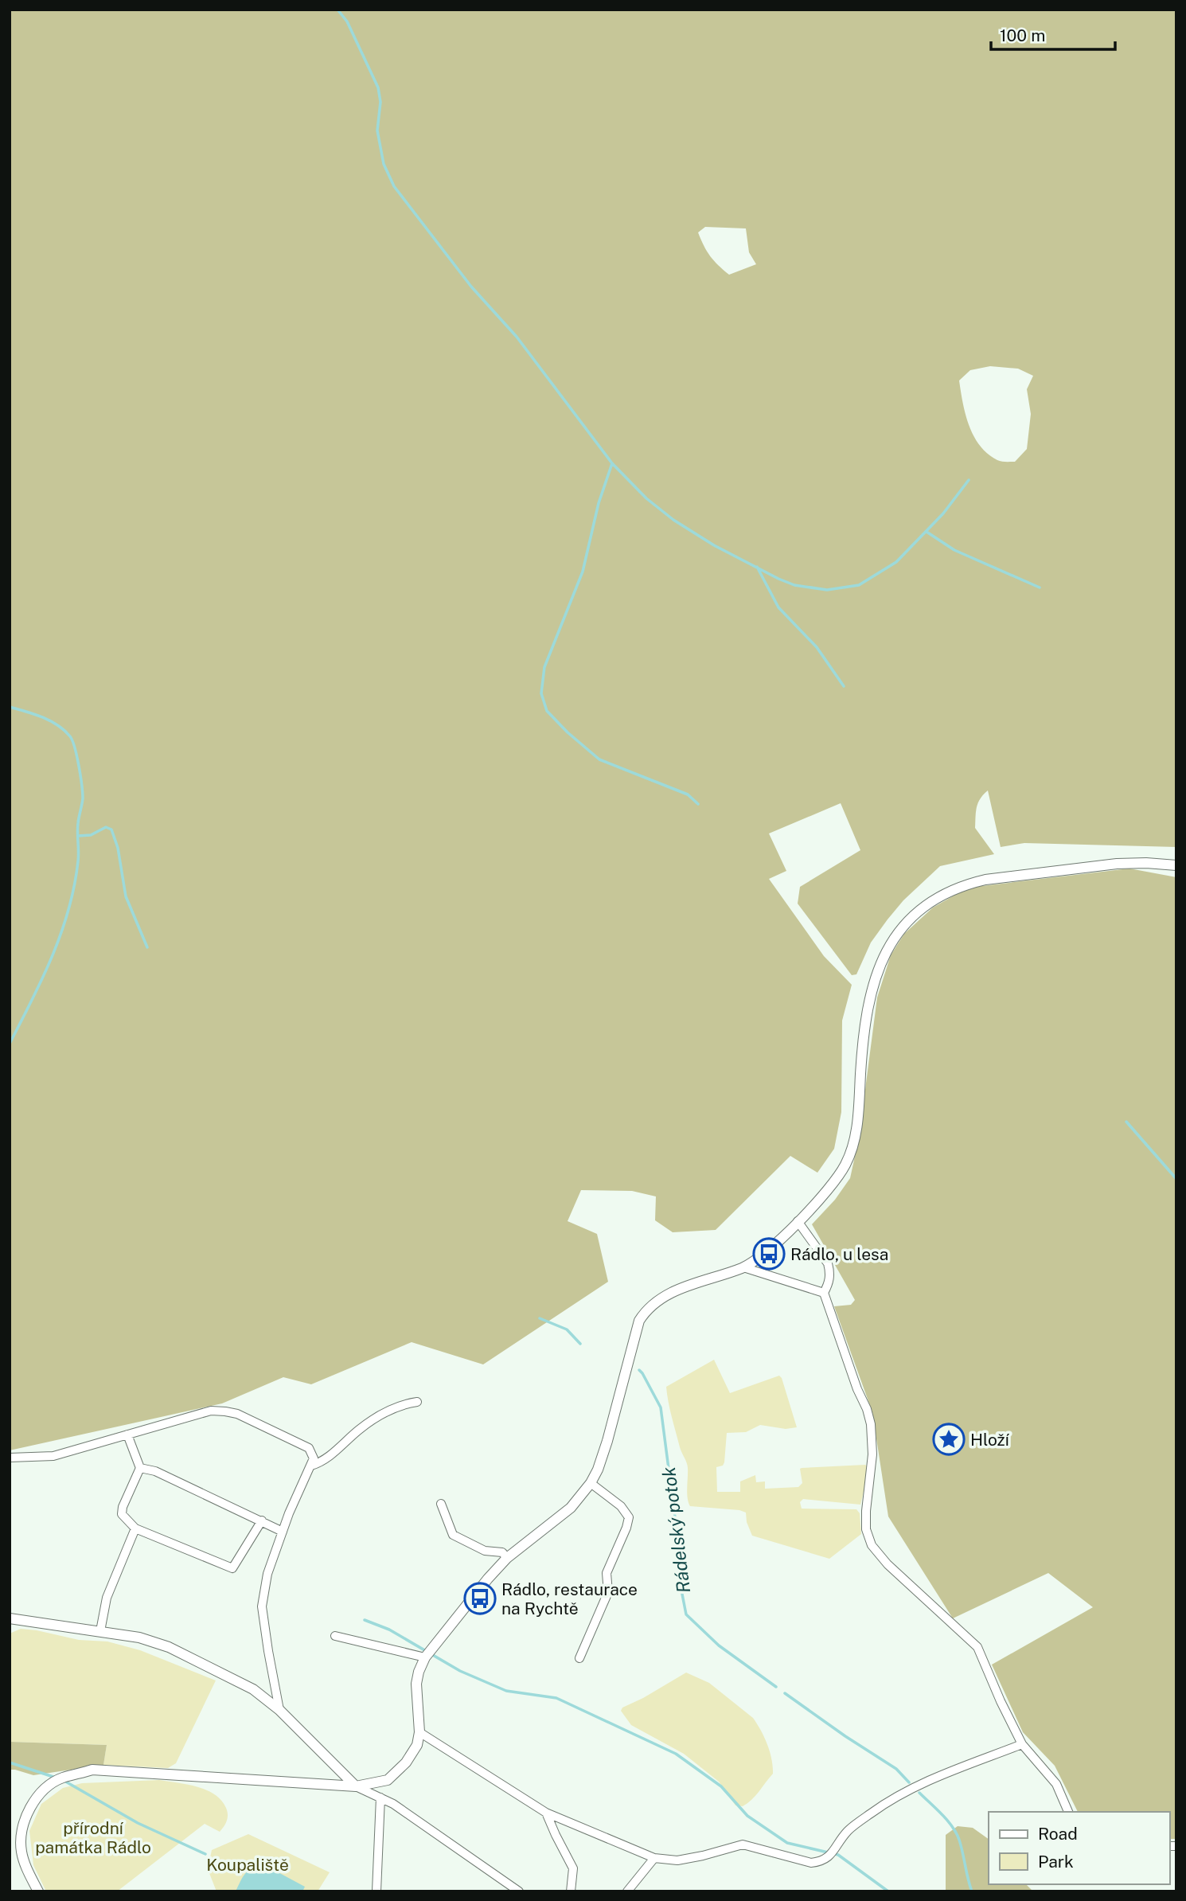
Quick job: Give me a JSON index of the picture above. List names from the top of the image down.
{
  "water": ["Rádelský potok"],
  "parks": ["přírodní památka Rádlo", "Koupaliště"],
  "places": {
    "bus stop": ["Rádlo, u lesa", "Rádlo, restaurace na Rychtě"],
    "place": ["Hloží"]
  },
  "legend": ["Road", "Park"],
  "scale_bar": "100 m"
}
